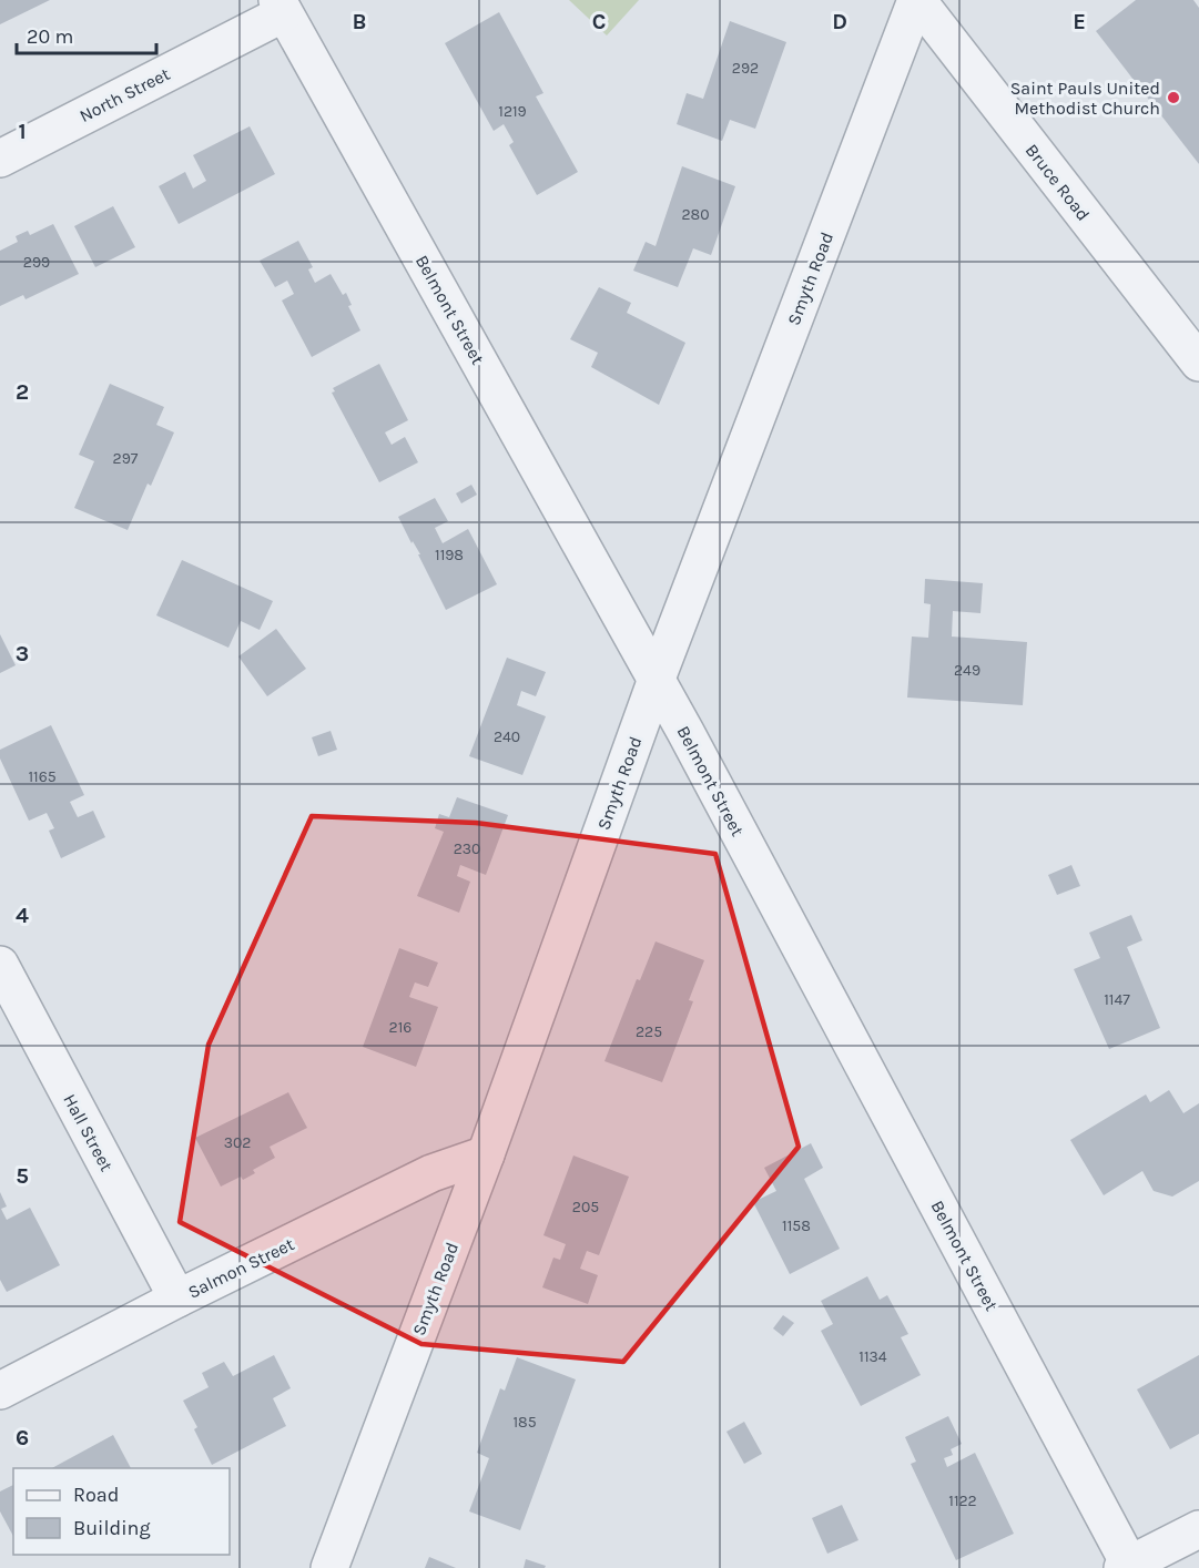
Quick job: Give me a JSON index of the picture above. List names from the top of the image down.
{
  "streets": {
    "street": [
      "North Street",
      "Bruce Road",
      "Smyth Road",
      "Belmont Street",
      "Hall Street",
      "Salmon Street"
    ]
  },
  "crossings": [
    ["North Street", "Belmont Street"],
    ["Bruce Road", "Smyth Road"],
    ["Smyth Road", "Belmont Street"],
    ["Smyth Road", "Salmon Street"],
    ["Hall Street", "Salmon Street"]
  ],
  "places": ["Saint Pauls United Methodist Church"],
  "house_numbers": [
    "292",
    "1219",
    "280",
    "299",
    "297",
    "1198",
    "249",
    "240",
    "1165",
    "230",
    "1147",
    "216",
    "225",
    "302",
    "205",
    "1158",
    "1134",
    "185",
    "1122"
  ],
  "legend": ["Road", "Building"],
  "scale_bar": "20 m",
  "grid": {
    "columns": [
      "B",
      "C",
      "D",
      "E"
    ],
    "rows": [
      "1",
      "2",
      "3",
      "4",
      "5",
      "6"
    ]
  }
}
